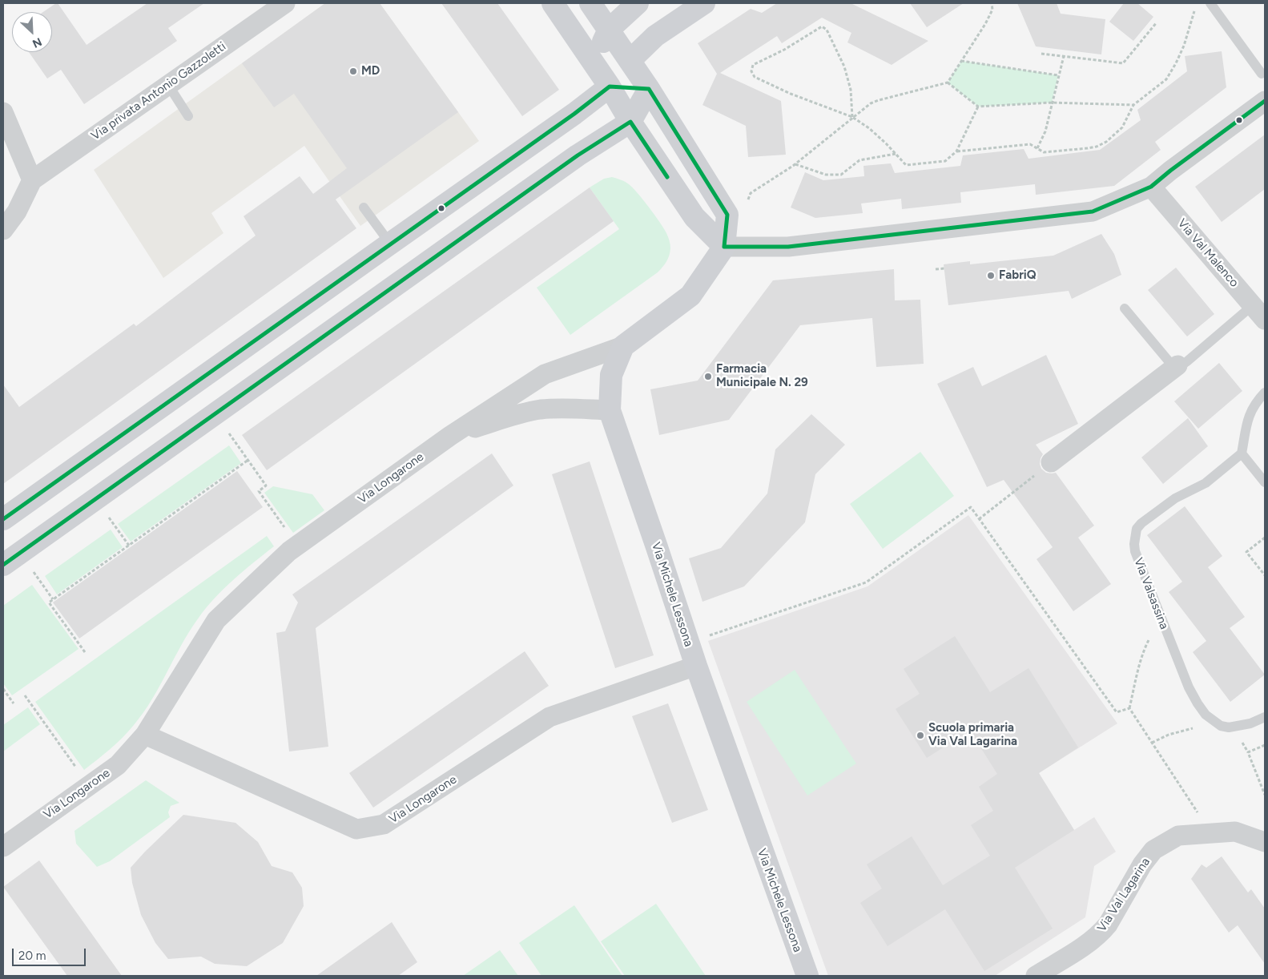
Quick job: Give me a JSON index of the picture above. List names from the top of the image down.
{
  "streets": {
    "street": [
      "Via privata Antonio Gazzoletti",
      "Via Val Malenco",
      "Via Longarone",
      "Via Michele Lessona",
      "Via Val Lagarina"
    ],
    "lane": ["Via Valsassina"]
  },
  "crossings": [
    ["Via Longarone", "Via Michele Lessona"]
  ],
  "places": [
    "MD",
    "FabriQ",
    "Farmacia Municipale N. 29",
    "Scuola primaria Via Val Lagarina"
  ],
  "scale_bar": "20 m",
  "north": "bottom right"
}
